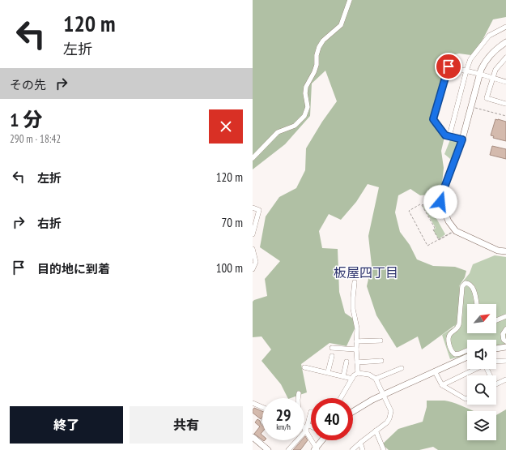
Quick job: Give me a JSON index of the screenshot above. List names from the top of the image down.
{
  "districts": ["板屋四丁目"],
  "north": "top right",
  "page": {
    "turn": ["120 m", "左折"],
    "then": "その先",
    "heading": ["1 分", "290 m · 18:42"],
    "list": [
      {
        "name": "左折",
        "value": "120 m"
      },
      {
        "name": "右折",
        "value": "70 m"
      },
      {
        "name": "目的地に到着",
        "value": "100 m"
      }
    ],
    "speed": "29 km/h",
    "limit": "40",
    "buttons": ["終了", "共有"]
  }
}
